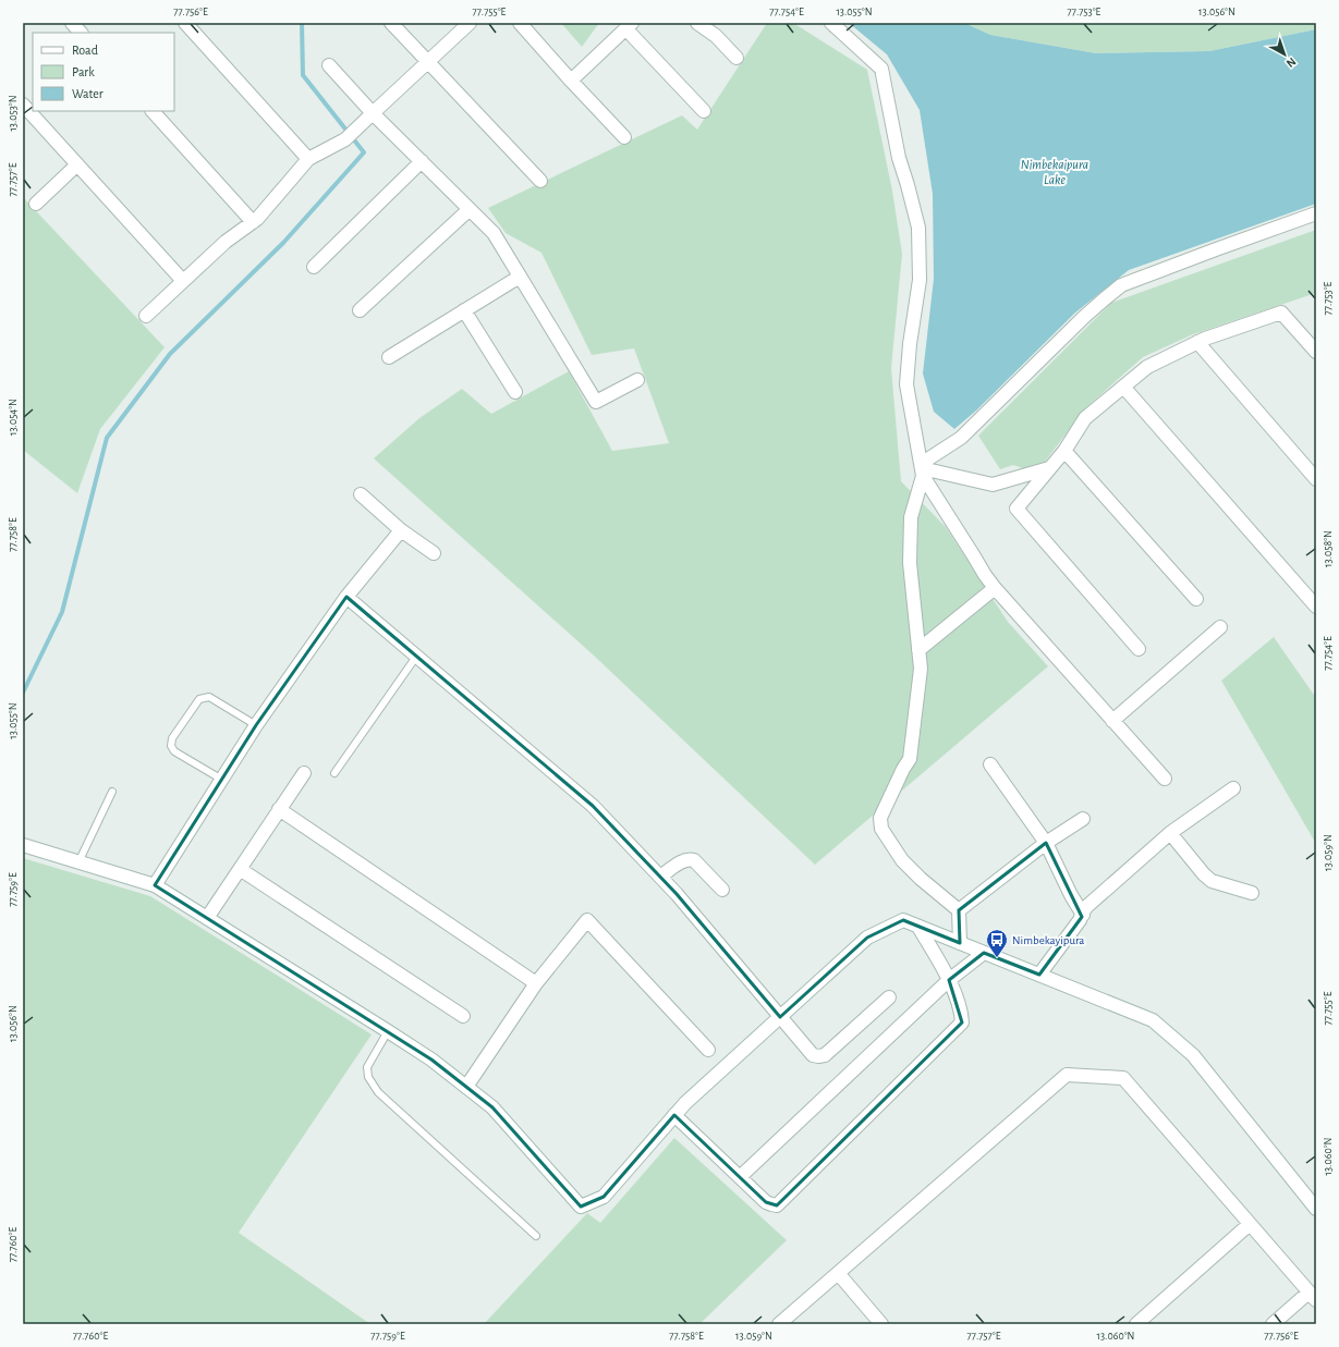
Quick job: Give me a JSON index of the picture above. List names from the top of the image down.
{
  "water": ["Nimbekaipura Lake"],
  "places": {
    "bus stop": ["Nimbekayipura"]
  },
  "legend": ["Road", "Park", "Water"],
  "north": "bottom right",
  "coordinates": [
    "77.756°E",
    "77.755°E",
    "77.754°E",
    "13.055°N",
    "77.753°E",
    "13.056°N",
    "13.053°N",
    "77.757°E",
    "13.054°N",
    "77.758°E",
    "13.058°N",
    "13.059°N",
    "77.759°E",
    "13.060°N",
    "77.760°E"
  ]
}
